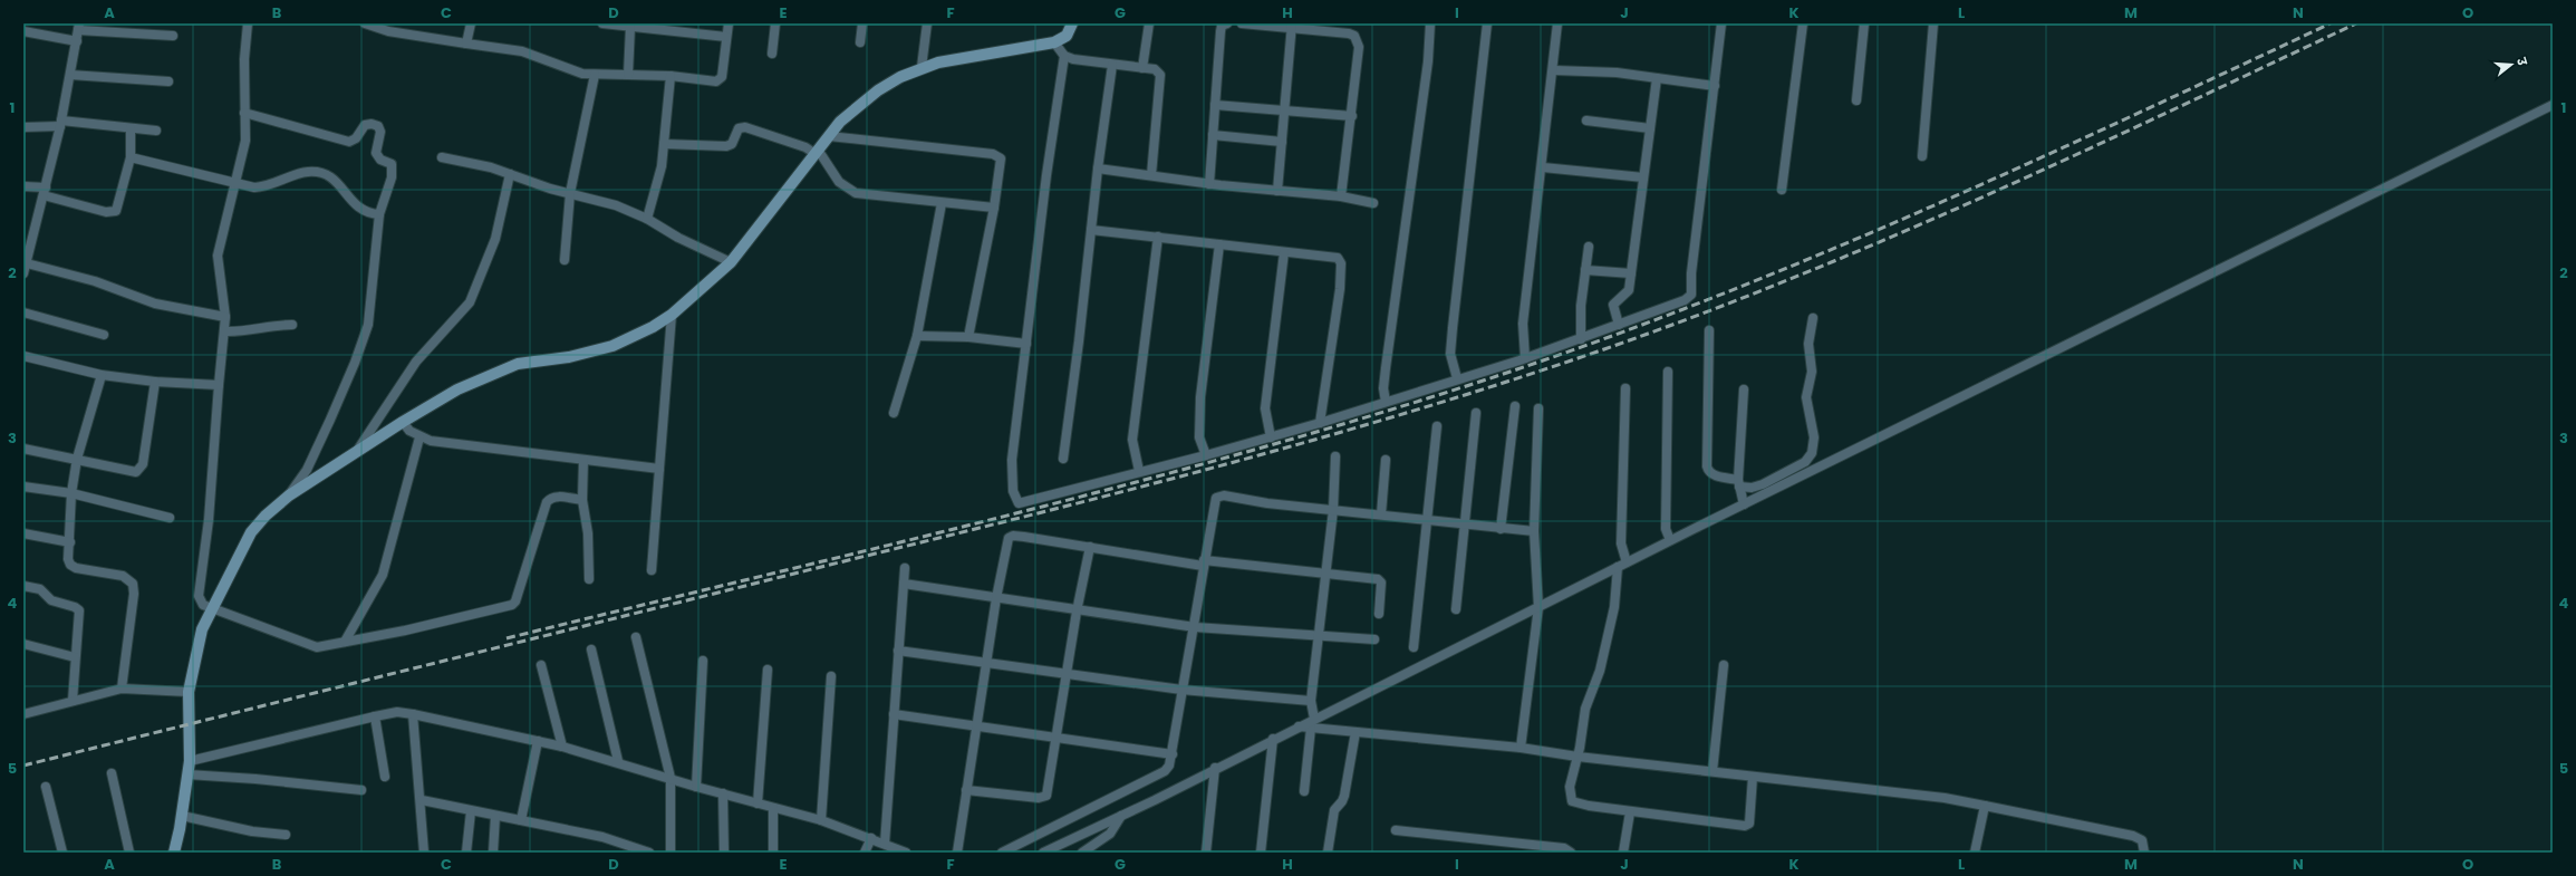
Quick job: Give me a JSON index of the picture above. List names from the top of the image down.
{
  "north": "right",
  "grid": {
    "columns": [
      "A",
      "B",
      "C",
      "D",
      "E",
      "F",
      "G",
      "H",
      "I",
      "J",
      "K",
      "L",
      "M",
      "N",
      "O"
    ],
    "rows": [
      "1",
      "2",
      "3",
      "4",
      "5"
    ]
  }
}
